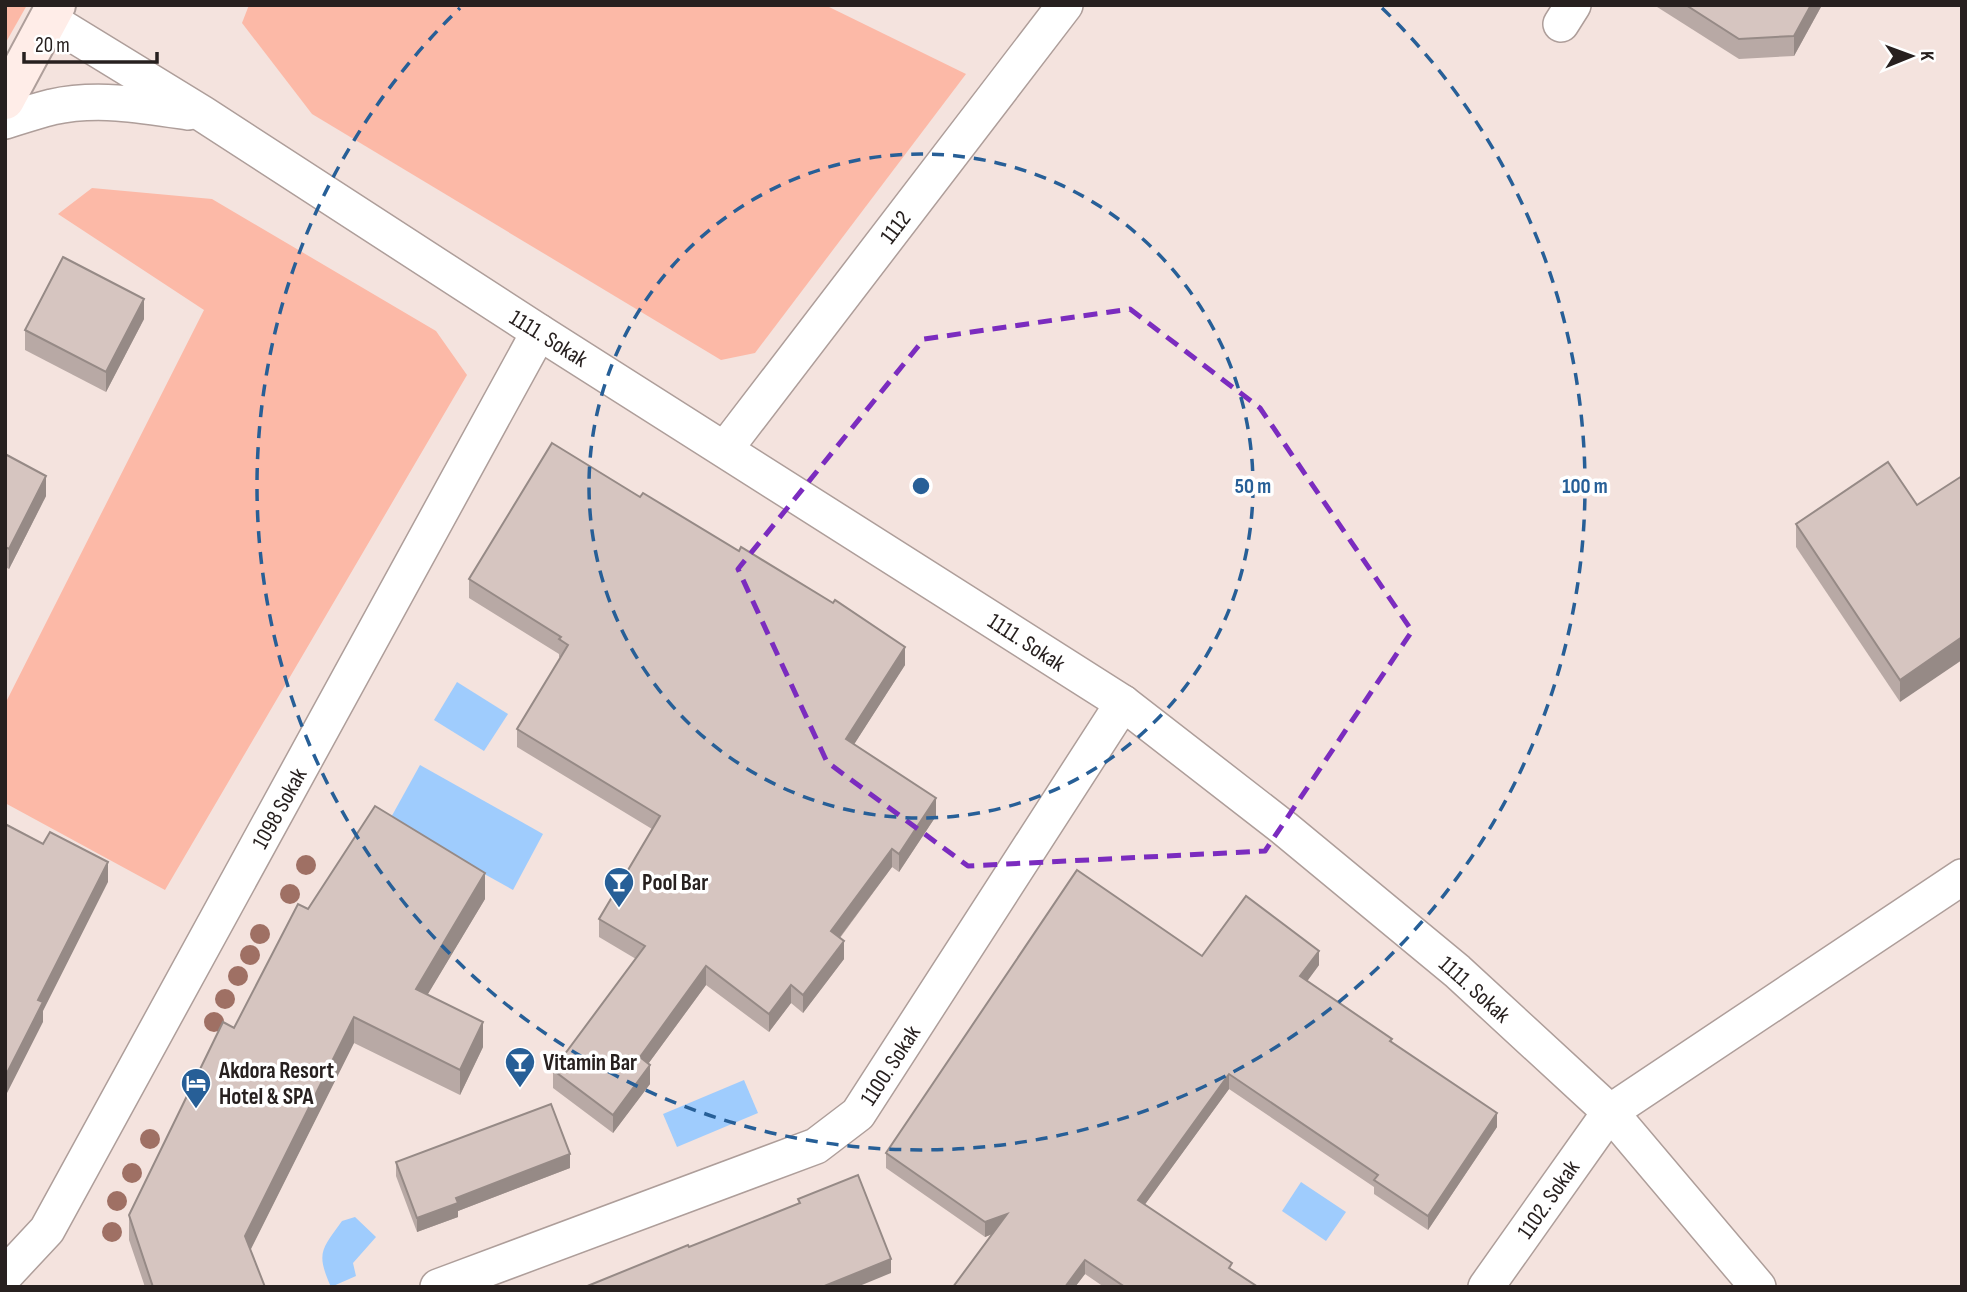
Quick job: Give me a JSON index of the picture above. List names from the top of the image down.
{
  "streets": {
    "street": [
      "1112",
      "1111. Sokak",
      "1098 Sokak",
      "1100. Sokak",
      "1102. Sokak"
    ]
  },
  "crossings": [
    ["1112", "1111. Sokak"],
    ["1111. Sokak", "1098 Sokak"],
    ["1111. Sokak", "1100. Sokak"],
    ["1111. Sokak", "1102. Sokak"]
  ],
  "places": {
    "bar": ["Pool Bar", "Vitamin Bar"],
    "hotel": ["Akdora Resort Hotel & SPA"]
  },
  "scale_bar": "20 m",
  "north": "right",
  "rings": ["50 m", "100 m"]
}
